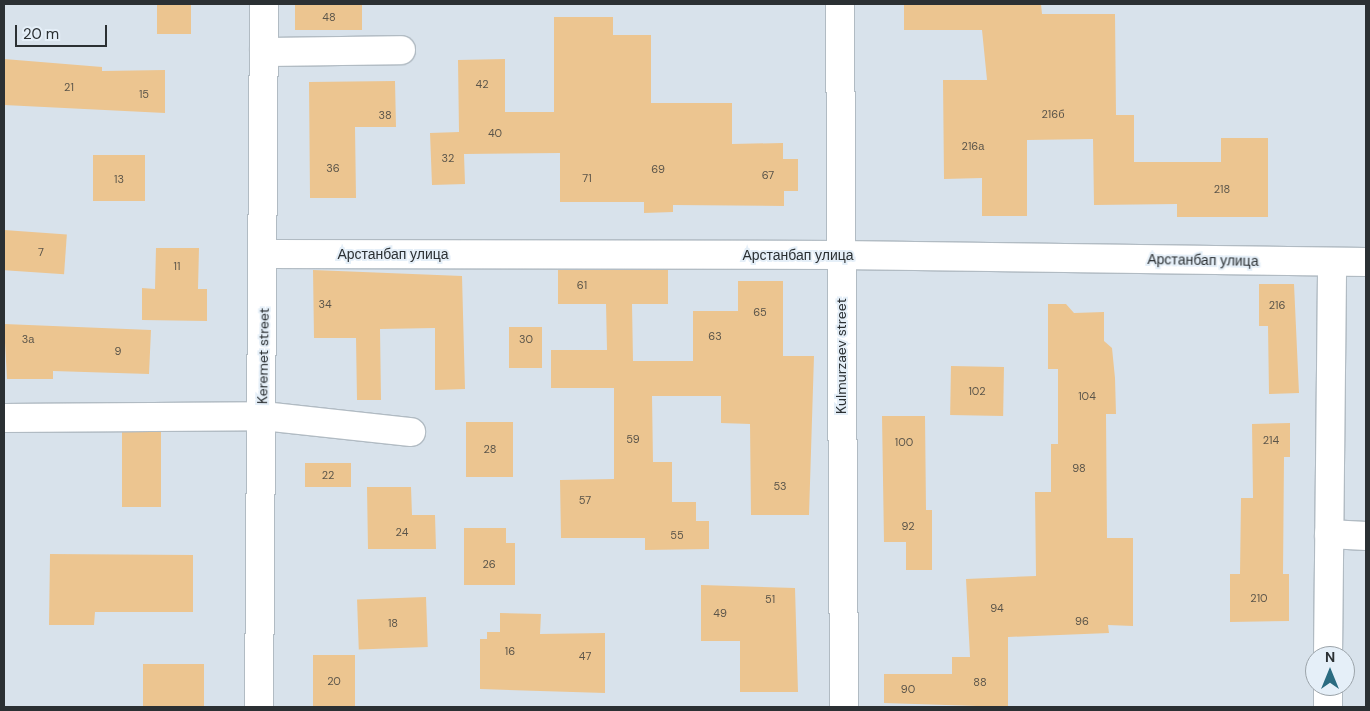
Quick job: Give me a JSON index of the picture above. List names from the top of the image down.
{
  "streets": {
    "street": ["Арстанбап улица", "Keremet street", "Kulmurzaev street"]
  },
  "crossings": [
    ["Арстанбап улица", "Keremet street"],
    ["Арстанбап улица", "Kulmurzaev street"]
  ],
  "house_numbers": [
    "48",
    "42",
    "21",
    "15",
    "216б",
    "38",
    "40",
    "216а",
    "32",
    "36",
    "69",
    "67",
    "71",
    "13",
    "218",
    "7",
    "11",
    "61",
    "34",
    "216",
    "65",
    "63",
    "3а",
    "30",
    "9",
    "102",
    "104",
    "59",
    "214",
    "100",
    "28",
    "98",
    "22",
    "53",
    "57",
    "92",
    "24",
    "55",
    "26",
    "210",
    "51",
    "94",
    "49",
    "96",
    "18",
    "16",
    "47",
    "20",
    "88",
    "90"
  ],
  "scale_bar": "20 m",
  "north": "top"
}
